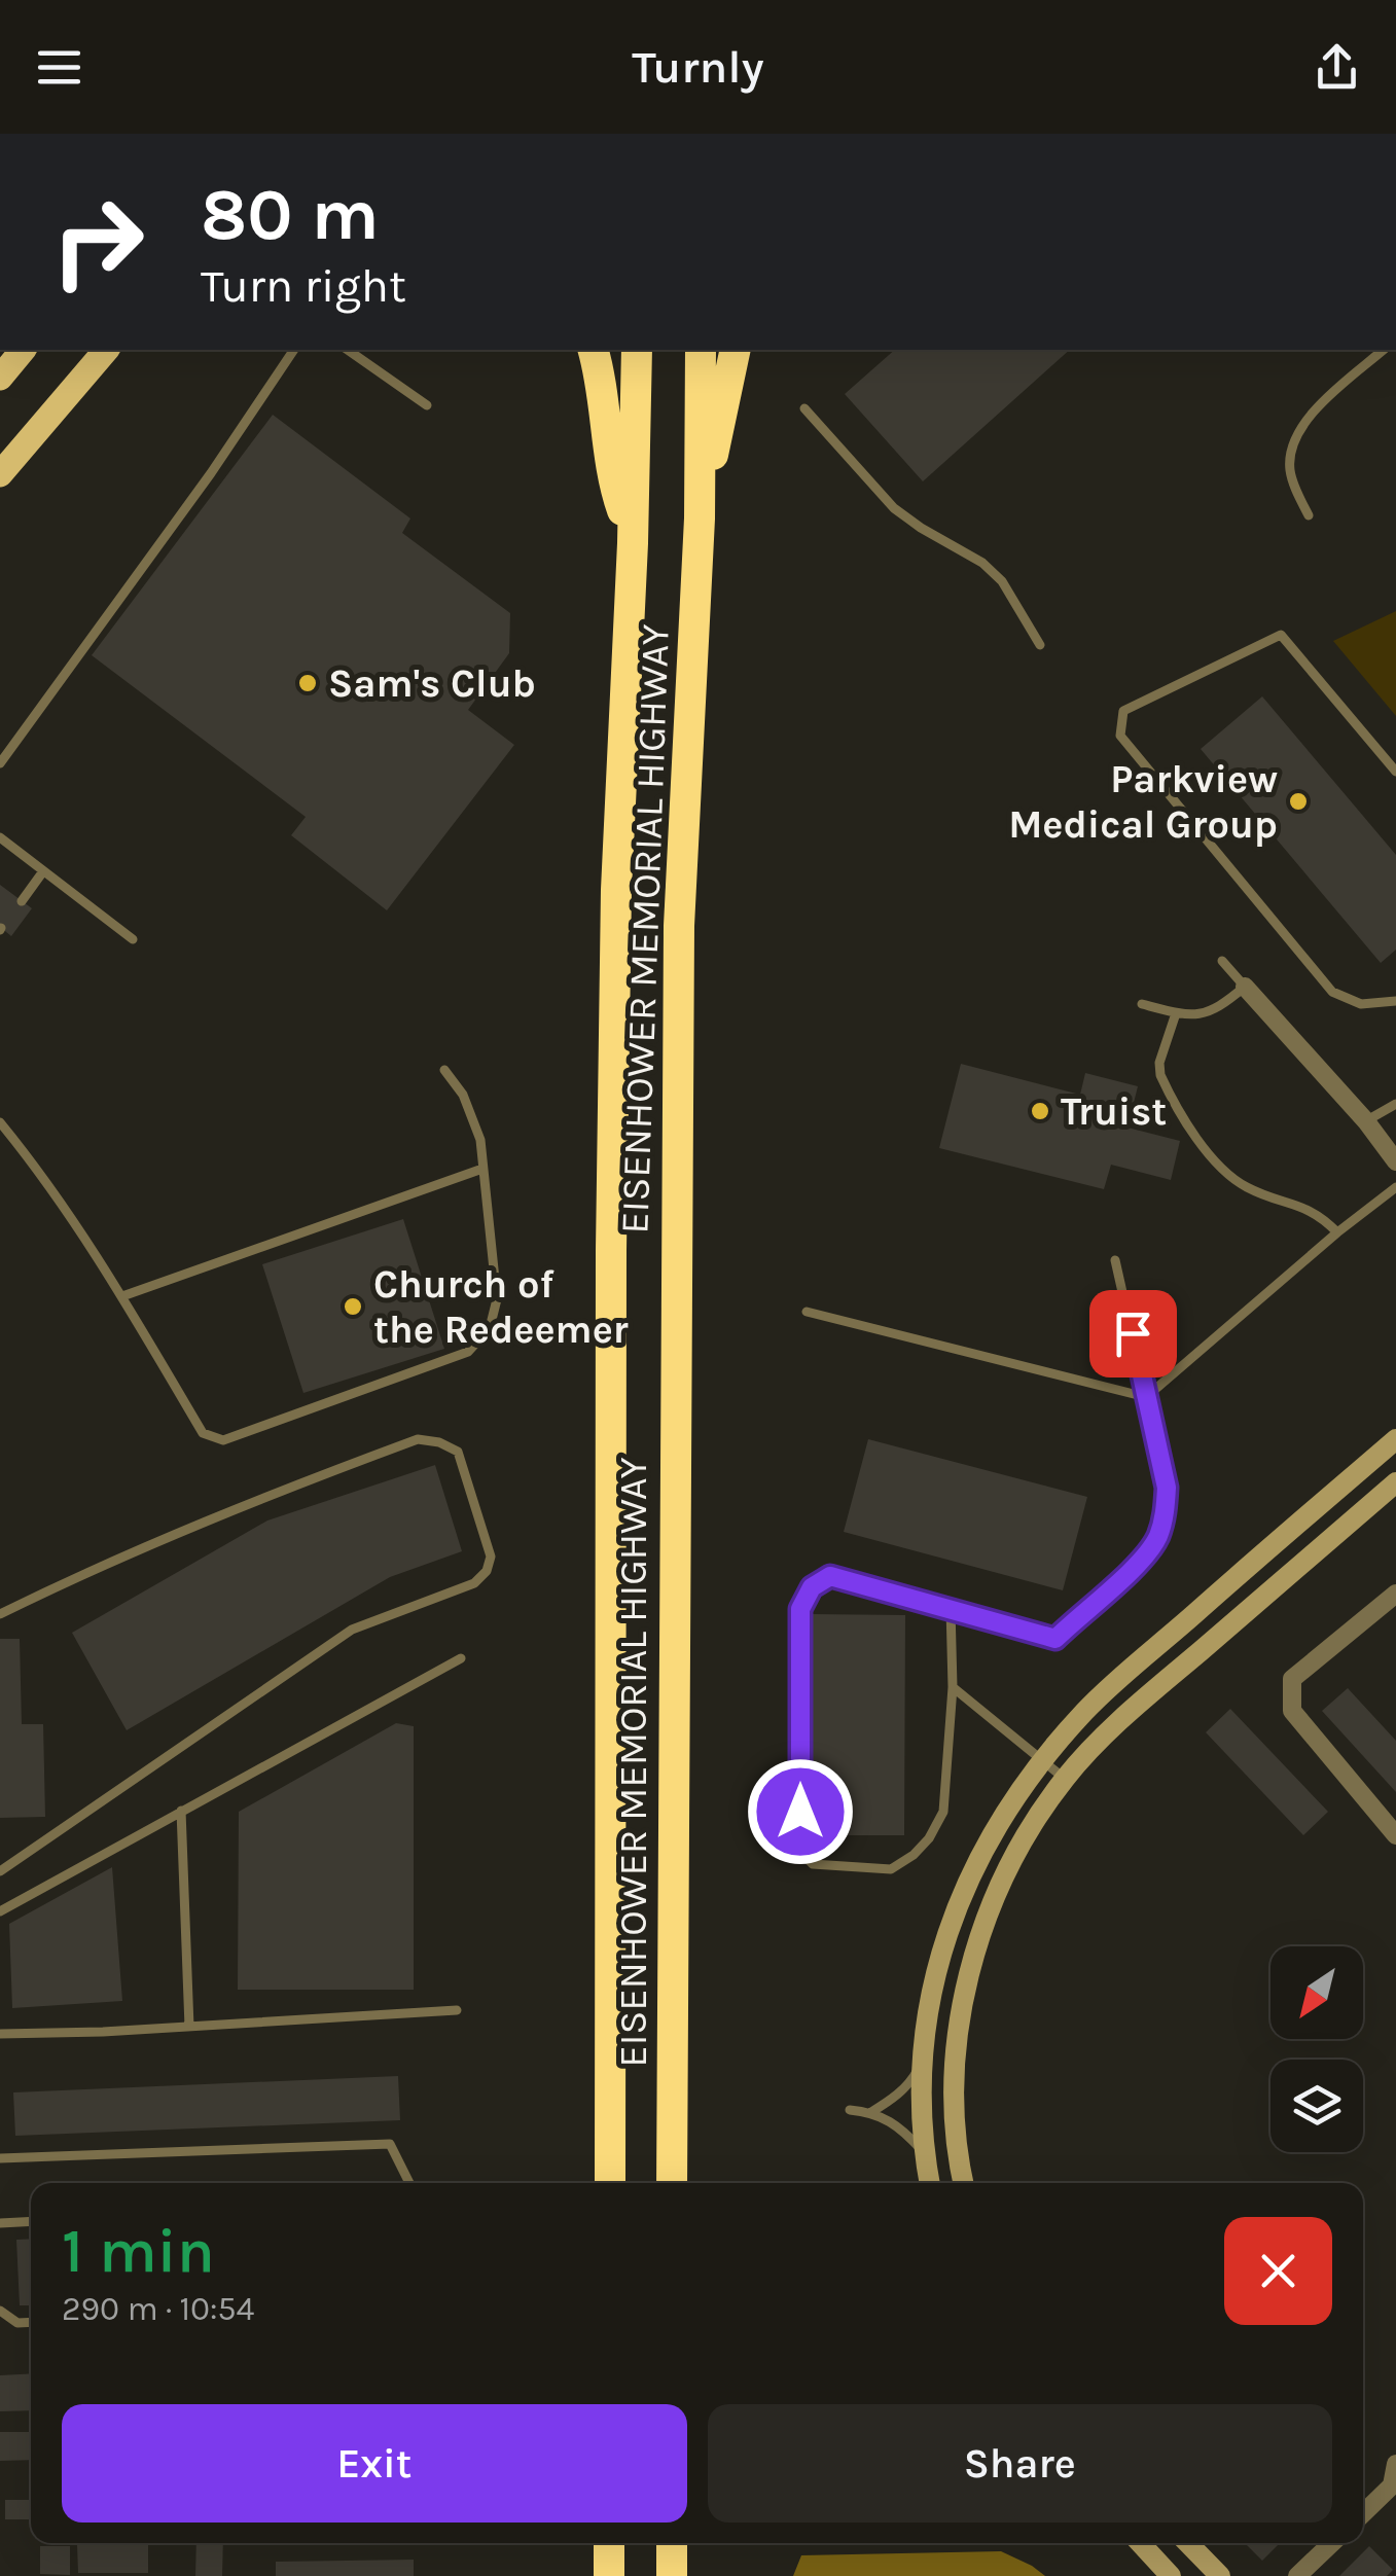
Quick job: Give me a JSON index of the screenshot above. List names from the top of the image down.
{
  "streets": {
    "highway": ["EISENHOWER MEMORIAL HIGHWAY"]
  },
  "places": [
    "Sam's Club",
    "Parkview Medical Group",
    "Truist",
    "Church of the Redeemer"
  ],
  "north": "bottom left",
  "page": {
    "header": "Turnly",
    "turn": ["80 m", "Turn right"],
    "heading": ["1 min", "290 m · 10:54"],
    "buttons": ["Exit", "Share"]
  }
}
